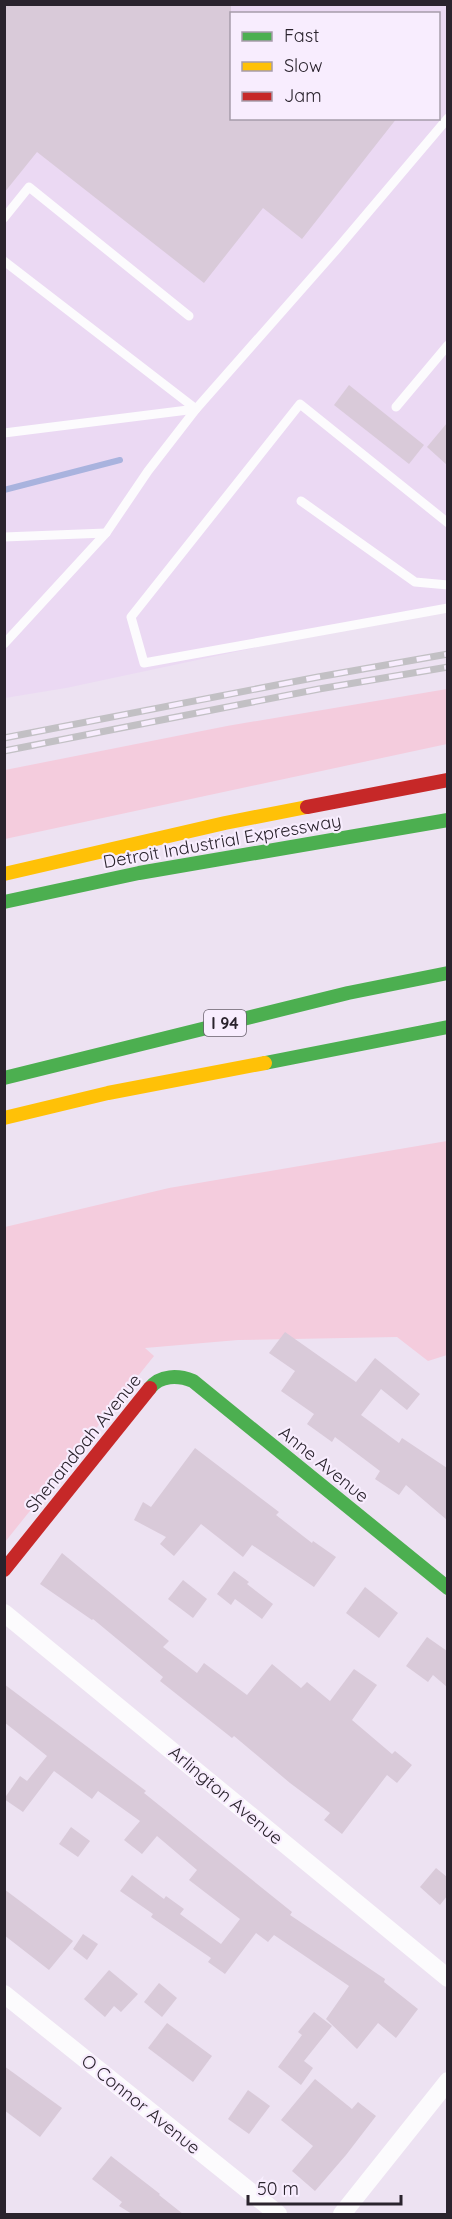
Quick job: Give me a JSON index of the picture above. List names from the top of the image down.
{
  "streets": {
    "main road": [
      "Detroit Industrial Expressway",
      "I 94",
      "Shenandoah Avenue",
      "Anne Avenue"
    ],
    "street": ["Arlington Avenue", "O Connor Avenue"]
  },
  "crossings": [
    ["Shenandoah Avenue", "Anne Avenue"]
  ],
  "legend": ["Fast", "Slow", "Jam"],
  "scale_bar": "50 m"
}
